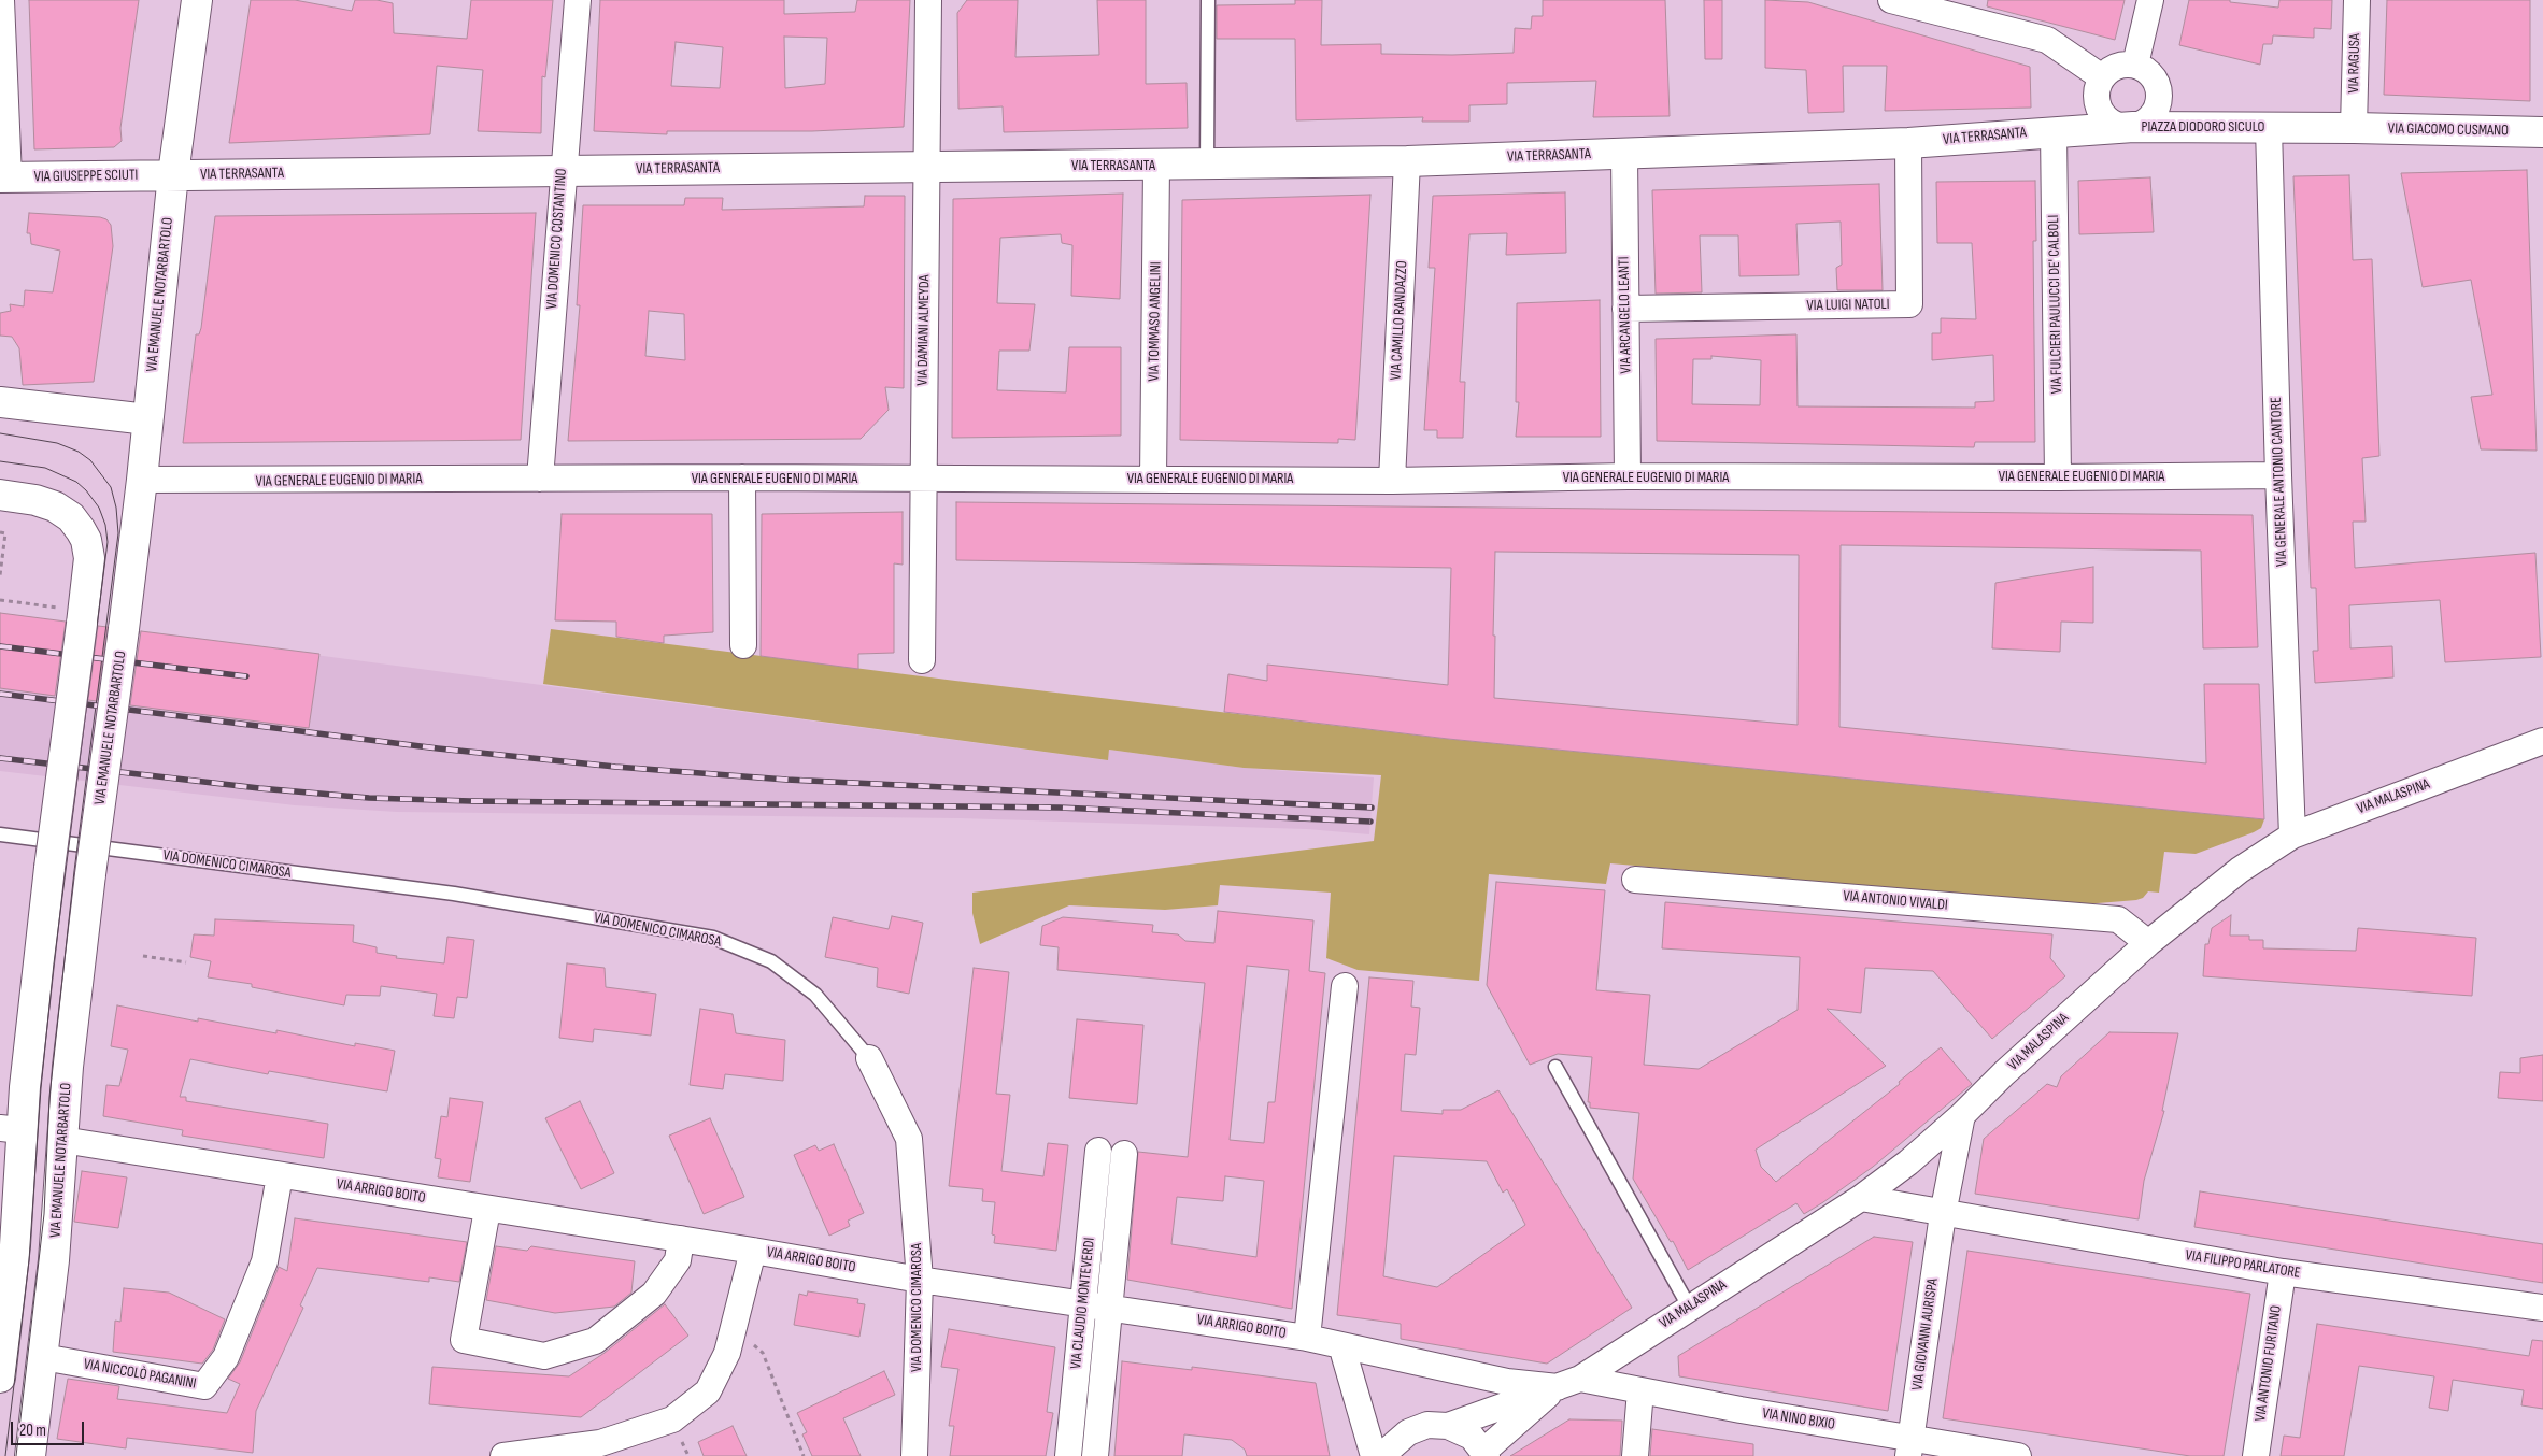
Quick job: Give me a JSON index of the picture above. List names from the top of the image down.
{
  "streets": {
    "street": [
      "VIA RAGUSA",
      "PIAZZA DIODORO SICULO",
      "VIA GIACOMO CUSMANO",
      "VIA TERRASANTA",
      "VIA GIUSEPPE SCIUTI",
      "VIA DOMENICO COSTANTINO",
      "VIA EMANUELE NOTARBARTOLO",
      "VIA FULCIERI PAULUCCI DE' CALBOLI",
      "VIA LUIGI NATOLI",
      "VIA ARCANGELO LEANTI",
      "VIA CAMILLO RANDAZZO",
      "VIA TOMMASO ANGELINI",
      "VIA DAMIANI ALMEYDA",
      "VIA GENERALE EUGENIO DI MARIA",
      "VIA GENERALE ANTONIO CANTORE",
      "VIA MALASPINA",
      "VIA DOMENICO CIMAROSA",
      "VIA ANTONIO VIVALDI",
      "VIA ARRIGO BOITO",
      "VIA FILIPPO PARLATORE",
      "VIA CLAUDIO MONTEVERDI",
      "VIA GIOVANNI AURISPA",
      "VIA ANTONIO FURITANO",
      "VIA NICCOLÒ PAGANINI",
      "VIA NINO BIXIO"
    ]
  },
  "crossings": [
    ["VIA RAGUSA", "PIAZZA DIODORO SICULO"],
    ["VIA RAGUSA", "VIA GIACOMO CUSMANO"],
    ["PIAZZA DIODORO SICULO", "VIA GIACOMO CUSMANO"],
    ["PIAZZA DIODORO SICULO", "VIA TERRASANTA"],
    ["PIAZZA DIODORO SICULO", "VIA FULCIERI PAULUCCI DE' CALBOLI"],
    ["PIAZZA DIODORO SICULO", "VIA GENERALE ANTONIO CANTORE"],
    ["VIA TERRASANTA", "VIA GIUSEPPE SCIUTI"],
    ["VIA TERRASANTA", "VIA DOMENICO COSTANTINO"],
    ["VIA TERRASANTA", "VIA EMANUELE NOTARBARTOLO"],
    ["VIA TERRASANTA", "VIA FULCIERI PAULUCCI DE' CALBOLI"],
    ["VIA TERRASANTA", "VIA LUIGI NATOLI"],
    ["VIA TERRASANTA", "VIA ARCANGELO LEANTI"],
    ["VIA TERRASANTA", "VIA CAMILLO RANDAZZO"],
    ["VIA TERRASANTA", "VIA TOMMASO ANGELINI"],
    ["VIA TERRASANTA", "VIA DAMIANI ALMEYDA"],
    ["VIA GIUSEPPE SCIUTI", "VIA EMANUELE NOTARBARTOLO"],
    ["VIA DOMENICO COSTANTINO", "VIA GENERALE EUGENIO DI MARIA"],
    ["VIA EMANUELE NOTARBARTOLO", "VIA GENERALE EUGENIO DI MARIA"],
    ["VIA EMANUELE NOTARBARTOLO", "VIA ARRIGO BOITO"],
    ["VIA EMANUELE NOTARBARTOLO", "VIA NICCOLÒ PAGANINI"],
    ["VIA FULCIERI PAULUCCI DE' CALBOLI", "VIA GENERALE EUGENIO DI MARIA"],
    ["VIA LUIGI NATOLI", "VIA ARCANGELO LEANTI"],
    ["VIA ARCANGELO LEANTI", "VIA GENERALE EUGENIO DI MARIA"],
    ["VIA CAMILLO RANDAZZO", "VIA GENERALE EUGENIO DI MARIA"],
    ["VIA TOMMASO ANGELINI", "VIA GENERALE EUGENIO DI MARIA"],
    ["VIA DAMIANI ALMEYDA", "VIA GENERALE EUGENIO DI MARIA"],
    ["VIA GENERALE EUGENIO DI MARIA", "VIA GENERALE ANTONIO CANTORE"],
    ["VIA GENERALE ANTONIO CANTORE", "VIA MALASPINA"],
    ["VIA MALASPINA", "VIA ANTONIO VIVALDI"],
    ["VIA MALASPINA", "VIA ARRIGO BOITO"],
    ["VIA MALASPINA", "VIA FILIPPO PARLATORE"],
    ["VIA MALASPINA", "VIA GIOVANNI AURISPA"],
    ["VIA MALASPINA", "VIA NINO BIXIO"],
    ["VIA DOMENICO CIMAROSA", "VIA ARRIGO BOITO"],
    ["VIA ARRIGO BOITO", "VIA CLAUDIO MONTEVERDI"],
    ["VIA ARRIGO BOITO", "VIA NICCOLÒ PAGANINI"],
    ["VIA ARRIGO BOITO", "VIA NINO BIXIO"],
    ["VIA FILIPPO PARLATORE", "VIA GIOVANNI AURISPA"],
    ["VIA FILIPPO PARLATORE", "VIA ANTONIO FURITANO"],
    ["VIA GIOVANNI AURISPA", "VIA NINO BIXIO"]
  ],
  "scale_bar": "20 m"
}
